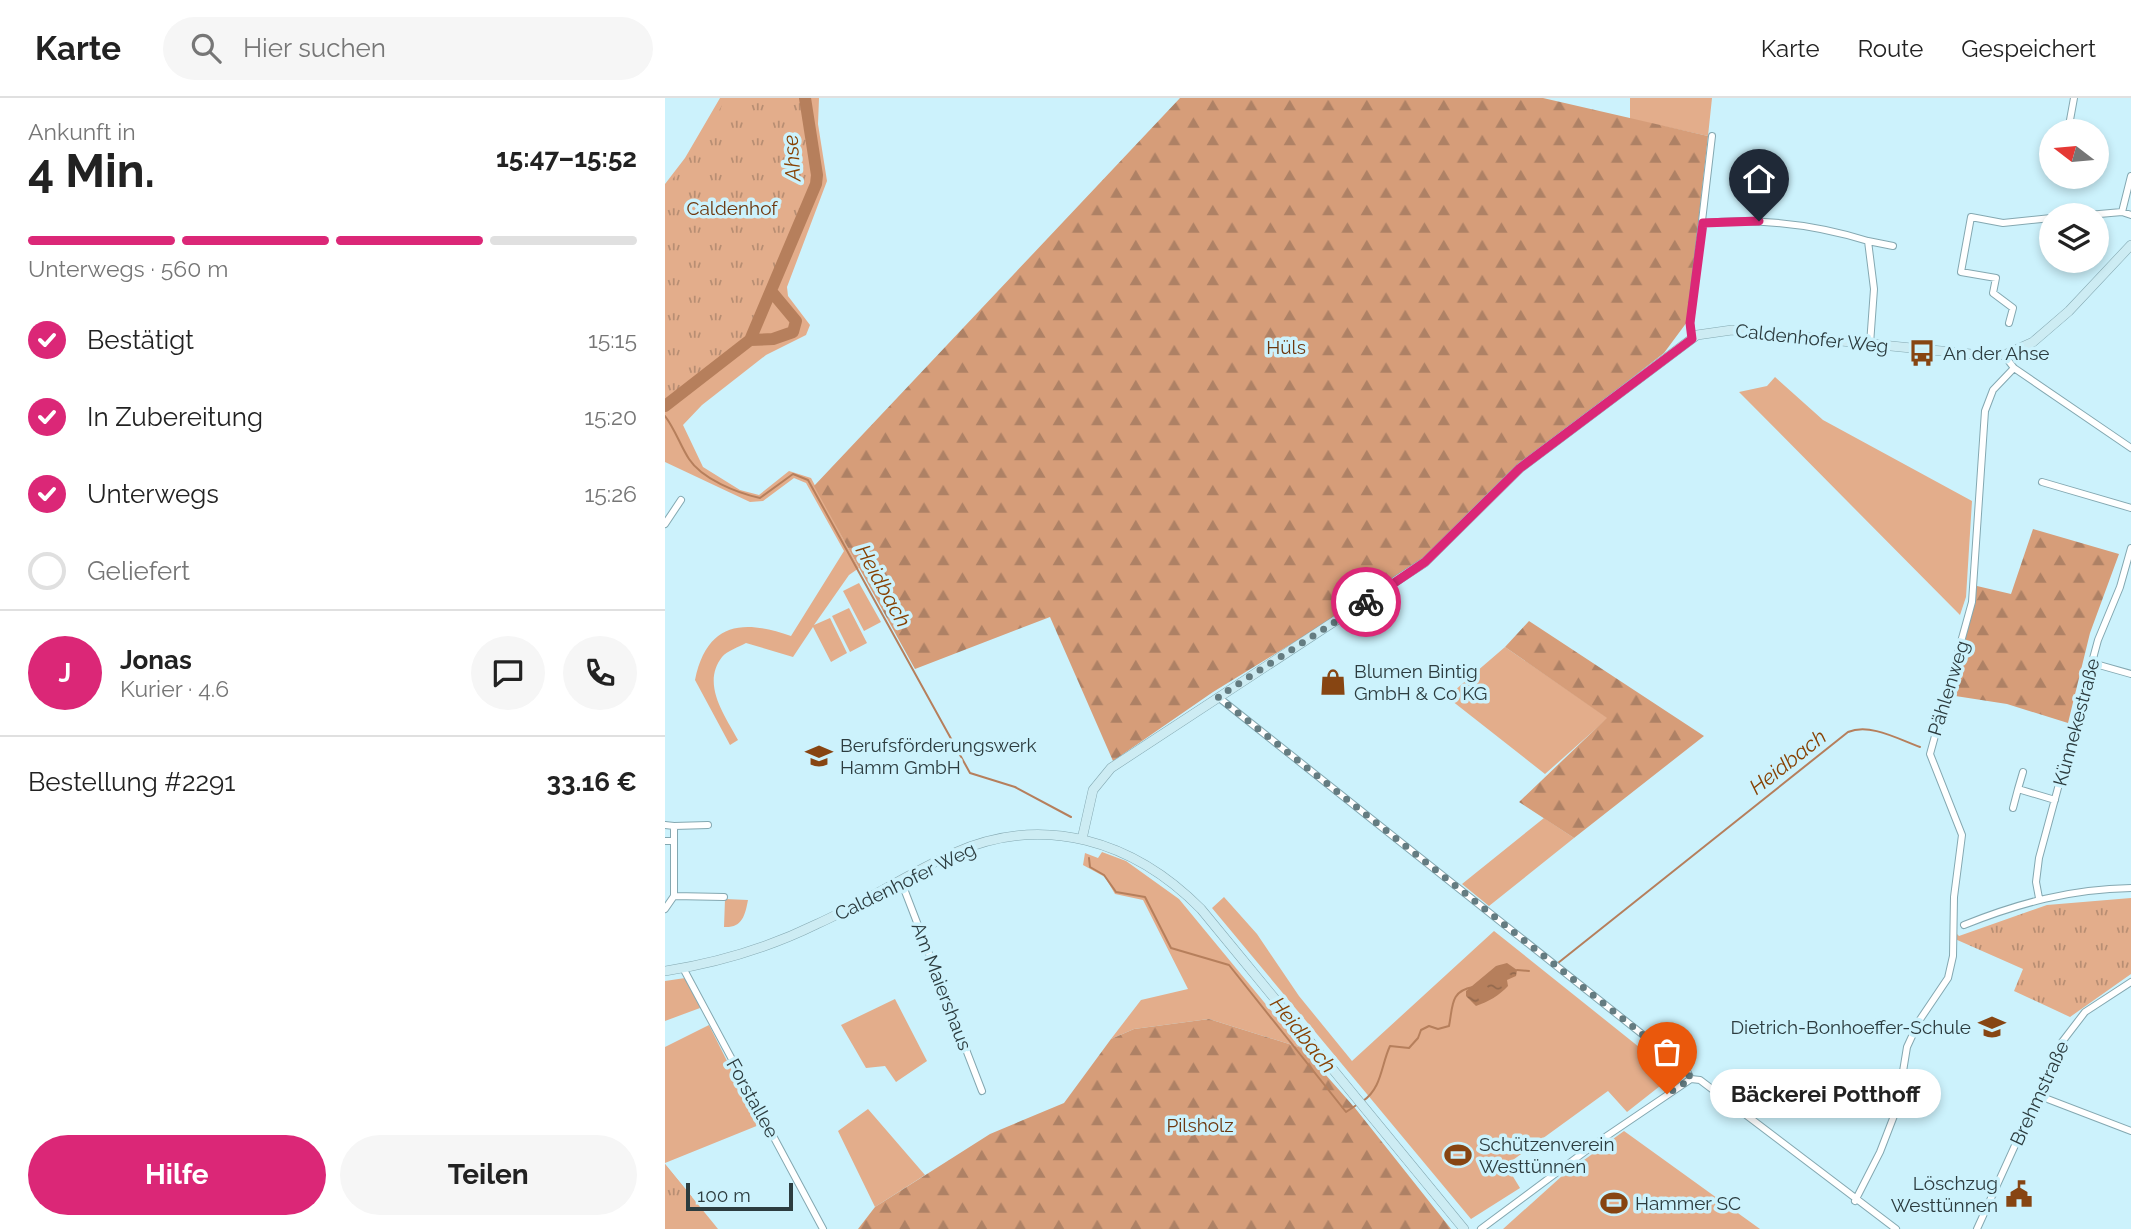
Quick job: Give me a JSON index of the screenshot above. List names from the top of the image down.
{
  "streets": {
    "main road": ["Caldenhofer Weg"],
    "street": [
      "Pählenweg",
      "Künnekestraße",
      "Am Maiershaus",
      "Brehmstraße",
      "Forstallee"
    ]
  },
  "crossings": [
    ["Caldenhofer Weg", "Am Maiershaus"],
    ["Caldenhofer Weg", "Forstallee"]
  ],
  "water": ["Ahse", "Heidbach"],
  "parks": ["Caldenhof", "Hüls", "Pilsholz"],
  "places": {
    "bus stop": ["An der Ahse"],
    "shop": ["Blumen Bintig GmbH & Co KG"],
    "school or university": ["Berufsförderungswerk Hamm GmbH", "Dietrich-Bonhoeffer-Schule"],
    "other": ["Bäckerei Potthoff"],
    "sports": ["Schützenverein Westtünnen", "Hammer SC"],
    "public building": ["Löschzug Westtünnen"]
  },
  "scale_bar": "100 m",
  "north": "left",
  "page": {
    "header": "Karte",
    "search": "Hier suchen",
    "nav": ["Karte", "Route", "Gespeichert"],
    "heading": ["4 Min.", "Ankunft in", "15:47–15:52"],
    "panel": [
      "Jonas",
      "Kurier · 4.6",
      "Bestellung #2291",
      "33.16 €"
    ],
    "bar": "Unterwegs · 560 m",
    "list": [
      ["Bestätigt", "15:15"],
      ["In Zubereitung", "15:20"],
      ["Unterwegs", "15:26"],
      "Geliefert"
    ],
    "round": "J",
    "bubble": "Bäckerei Potthoff",
    "buttons": ["Hilfe", "Teilen"],
    "scale": "100 m"
  }
}
